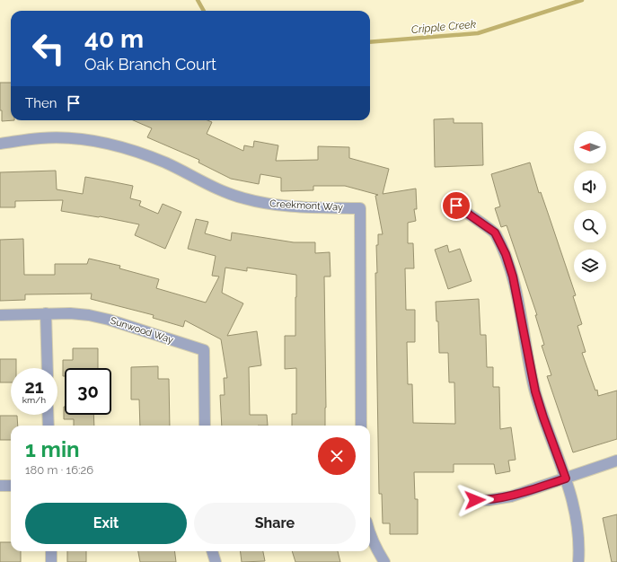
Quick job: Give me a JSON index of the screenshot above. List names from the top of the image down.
{
  "streets": {
    "street": ["Creekmont Way", "Sunwood Way"]
  },
  "water": ["Cripple Creek"],
  "north": "left",
  "page": {
    "turn": ["40 m", "Oak Branch Court"],
    "then": "Then",
    "speed": "21 km/h",
    "limit": "30",
    "heading": ["1 min", "180 m · 16:26"],
    "buttons": ["Exit", "Share"]
  }
}
